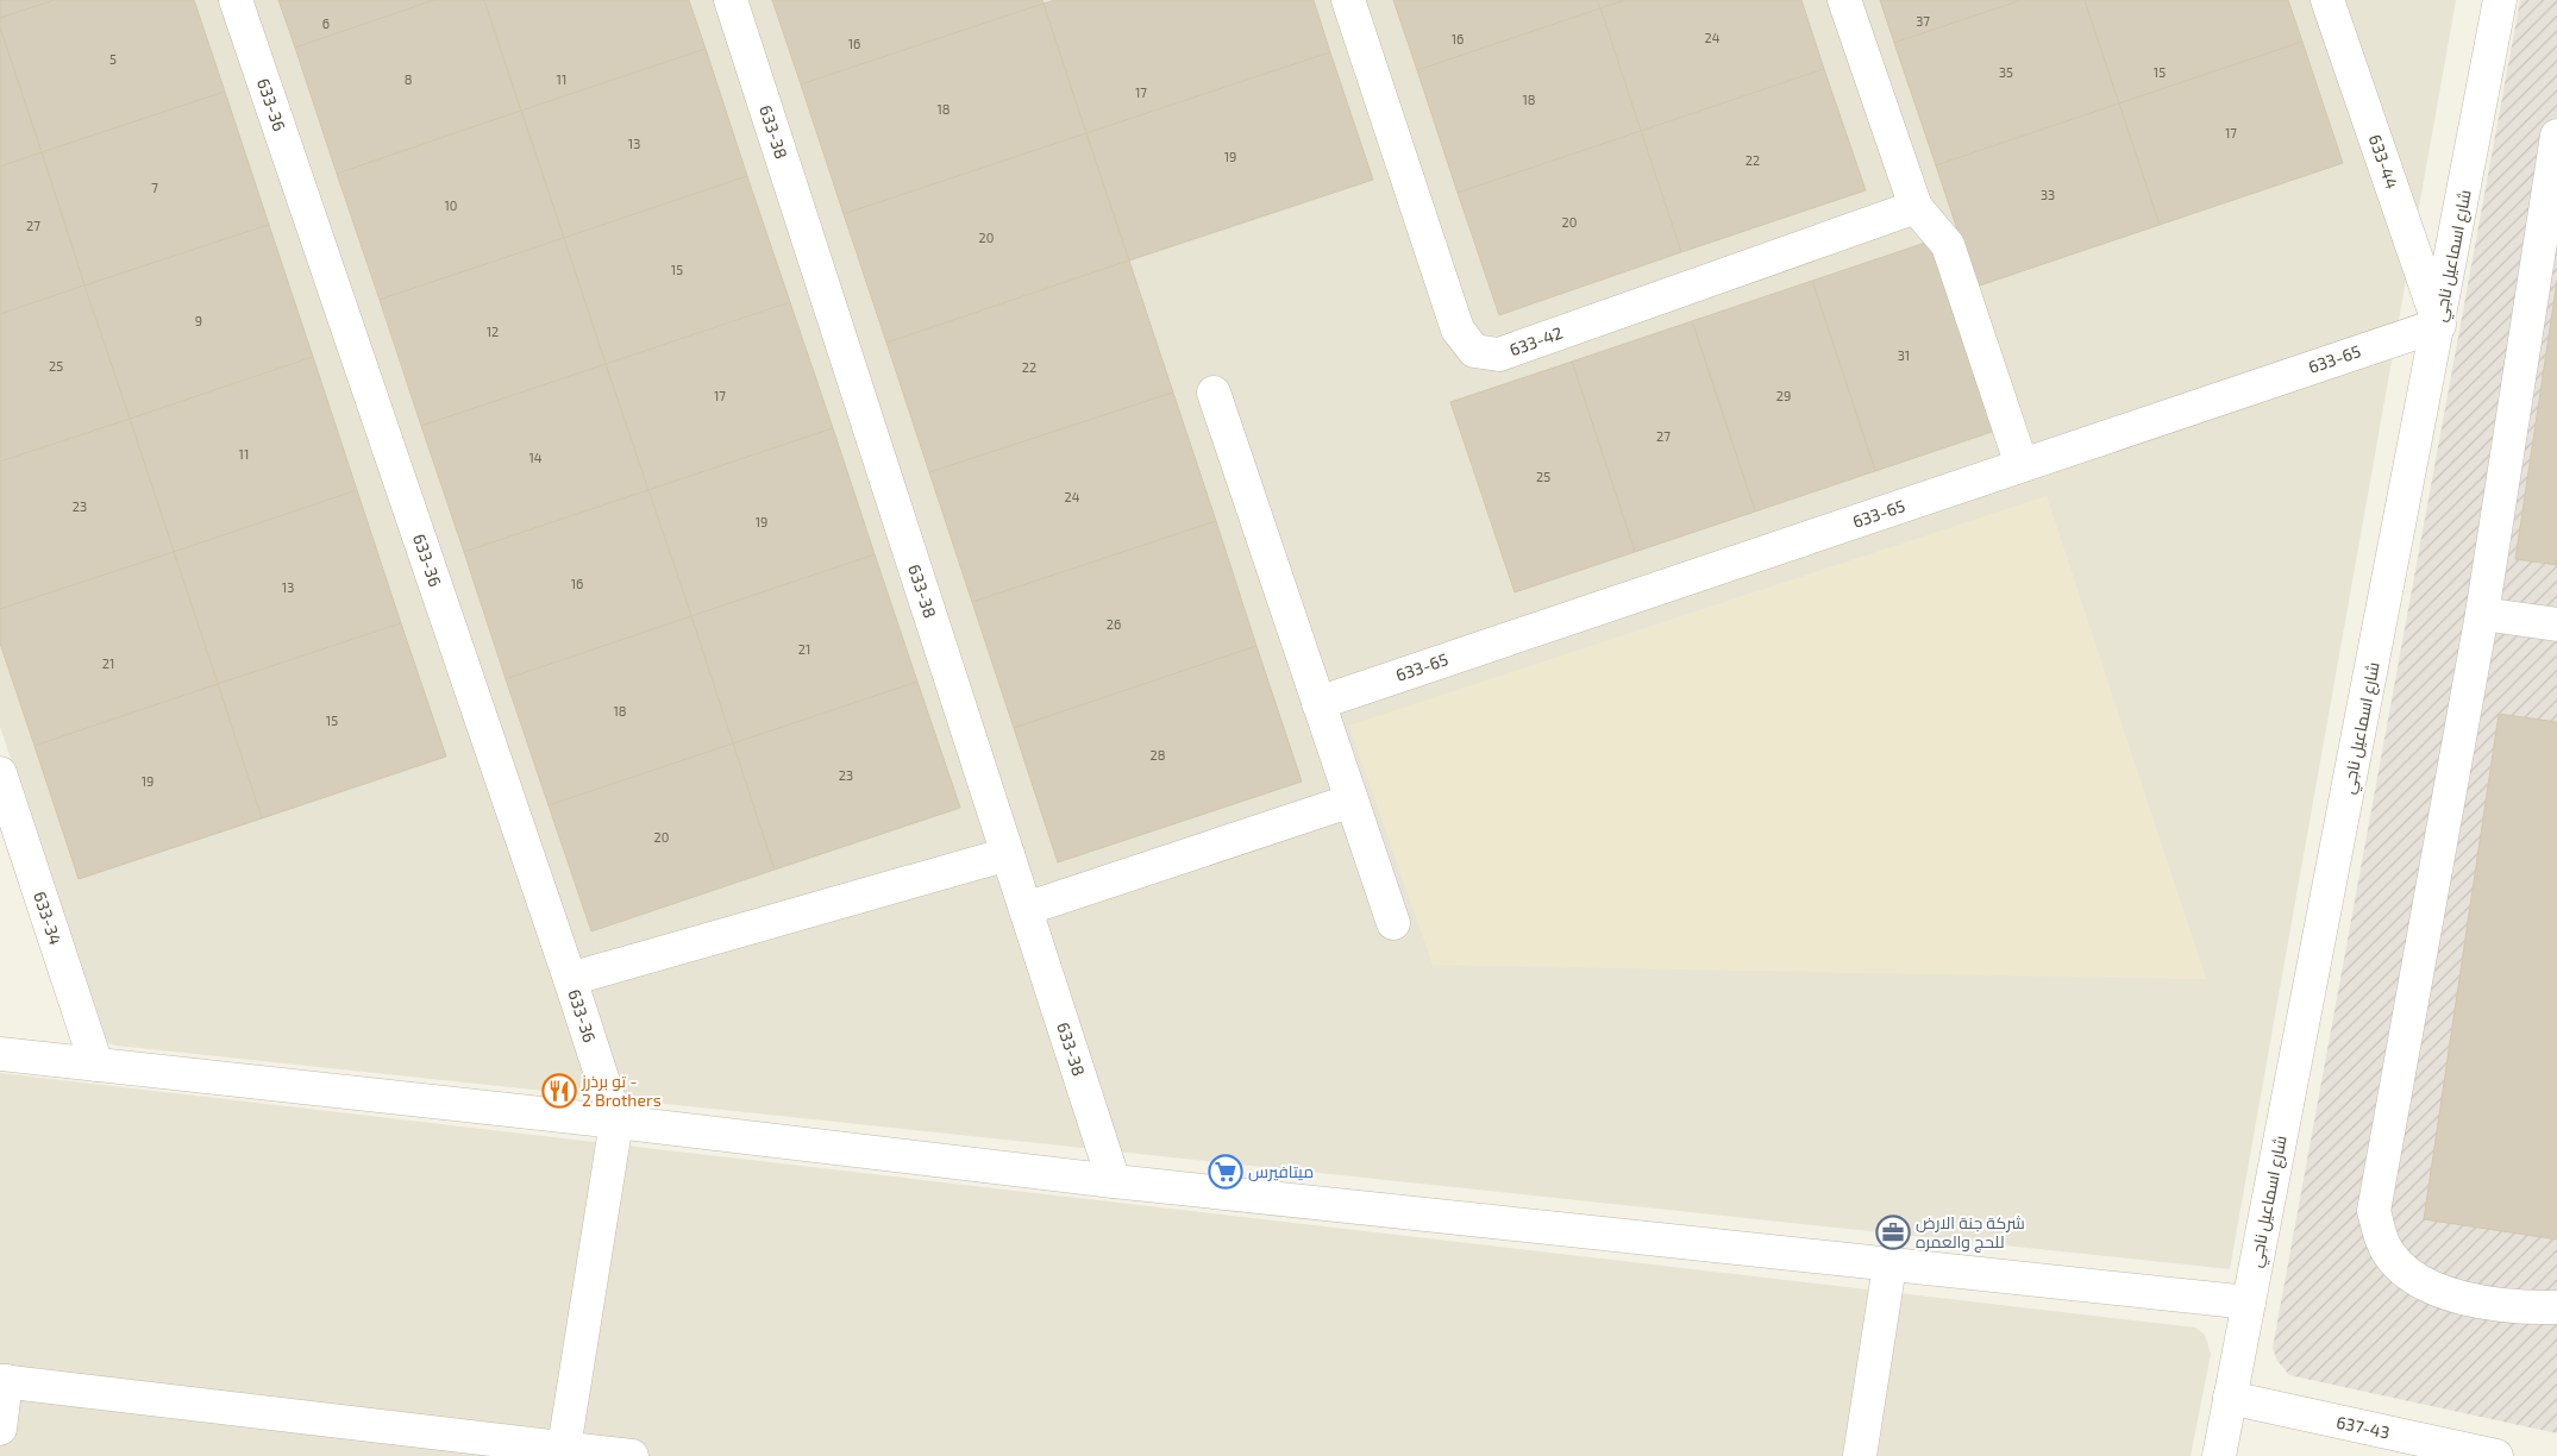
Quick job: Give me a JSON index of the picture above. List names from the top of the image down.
{
  "streets": {
    "street": [
      "633-36",
      "633-38",
      "633-44",
      "شارع اسماعيل ناجي",
      "633-42",
      "633-65",
      "633-34",
      "637-43"
    ]
  },
  "crossings": [
    ["633-44", "شارع اسماعيل ناجي"],
    ["633-44", "633-65"],
    ["شارع اسماعيل ناجي", "633-65"],
    ["شارع اسماعيل ناجي", "637-43"]
  ],
  "places": {
    "restaurant": ["تو برذرز - 2 Brothers"],
    "supermarket": ["ميتافيرس"],
    "office": ["شركة جنة الارض للحج والعمره"]
  },
  "house_numbers": [
    "37",
    "6",
    "24",
    "16",
    "16",
    "5",
    "35",
    "15",
    "8",
    "11",
    "17",
    "18",
    "18",
    "17",
    "13",
    "19",
    "22",
    "7",
    "33",
    "10",
    "20",
    "27",
    "20",
    "15",
    "9",
    "12",
    "31",
    "25",
    "22",
    "17",
    "29",
    "27",
    "11",
    "14",
    "25",
    "24",
    "23",
    "19",
    "16",
    "13",
    "26",
    "21",
    "21",
    "18",
    "15",
    "28",
    "23",
    "19",
    "20"
  ]
}
